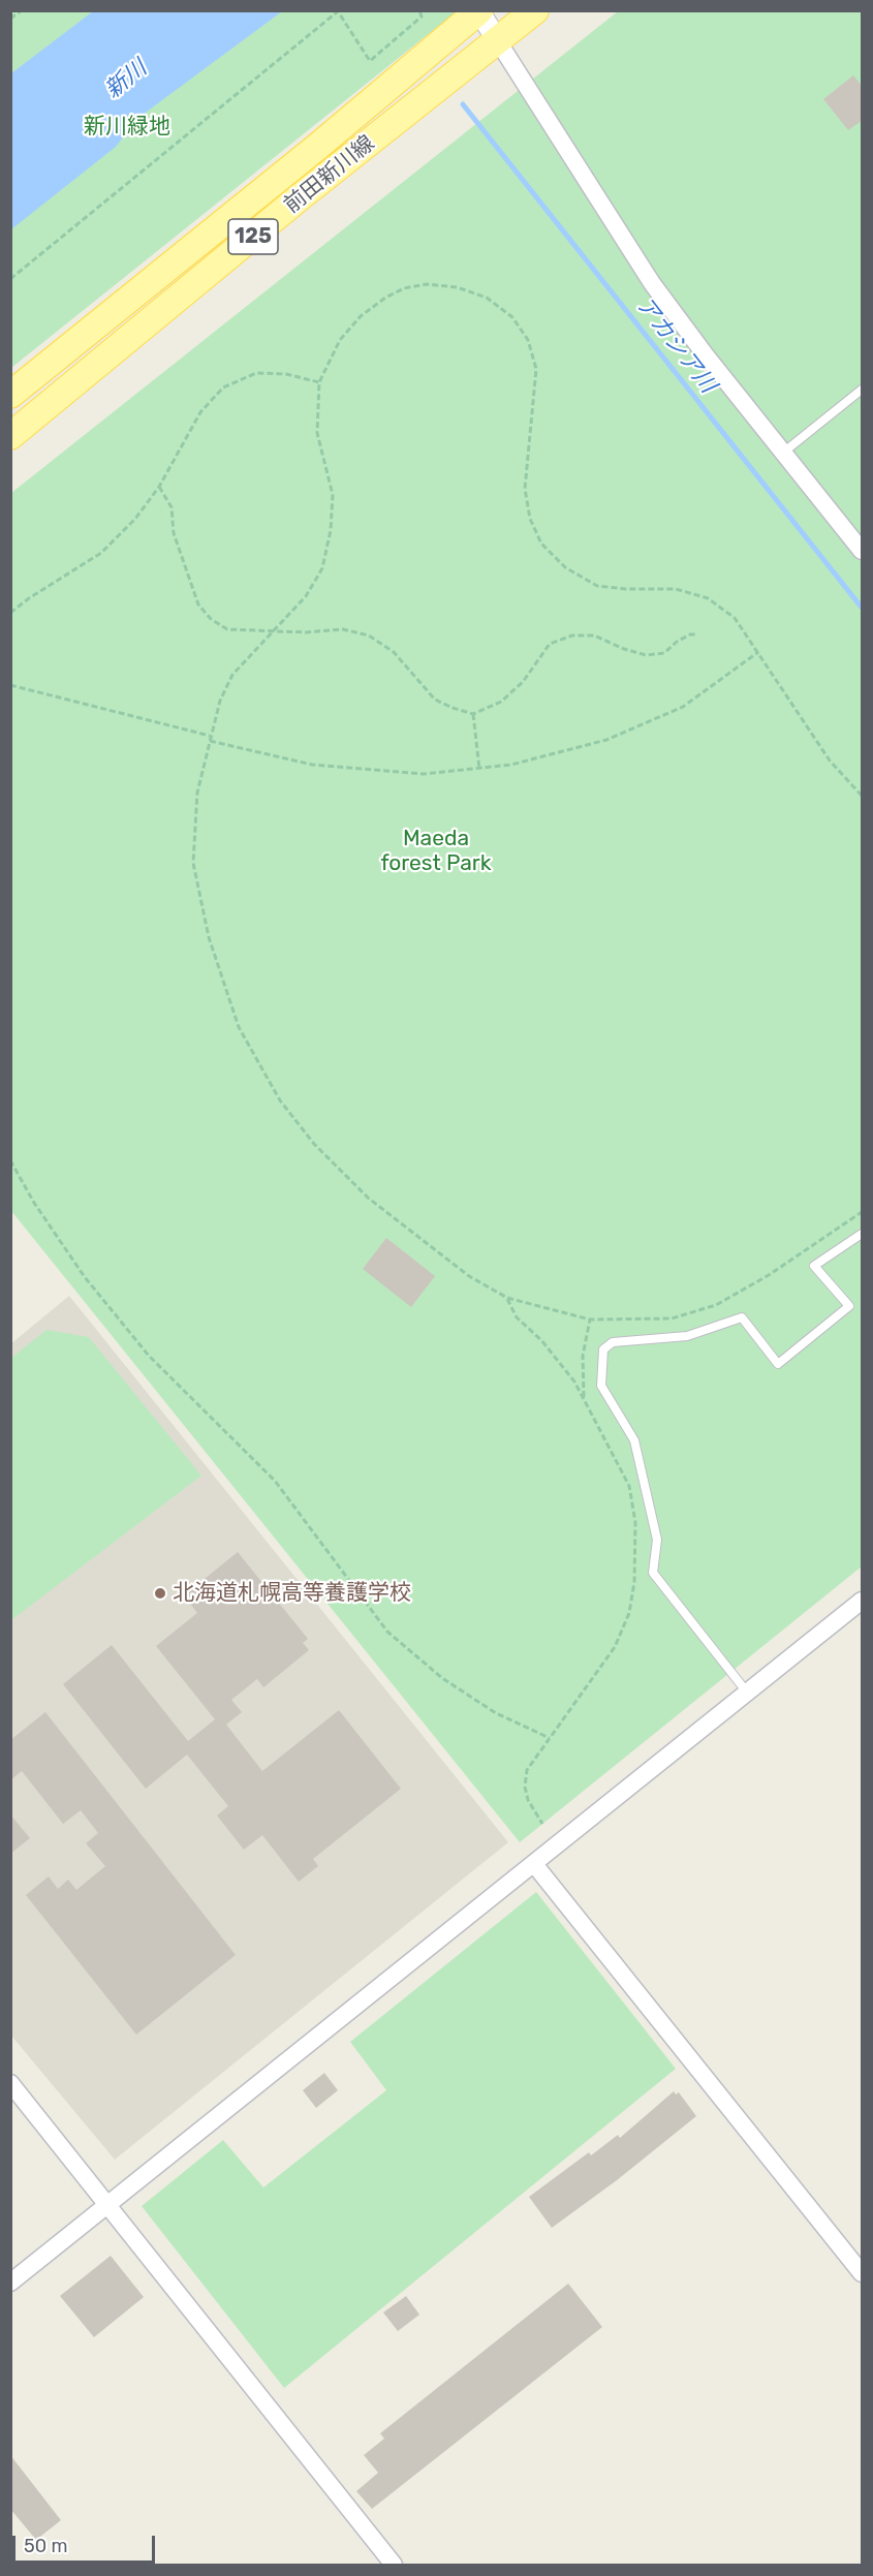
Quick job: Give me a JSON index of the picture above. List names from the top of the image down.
{
  "streets": {
    "main road": ["前田新川線", "125"]
  },
  "water": ["新川", "アカシア川"],
  "parks": ["新川緑地", "Maeda forest Park"],
  "places": ["北海道札幌高等養護学校"],
  "scale_bar": "50 m"
}
